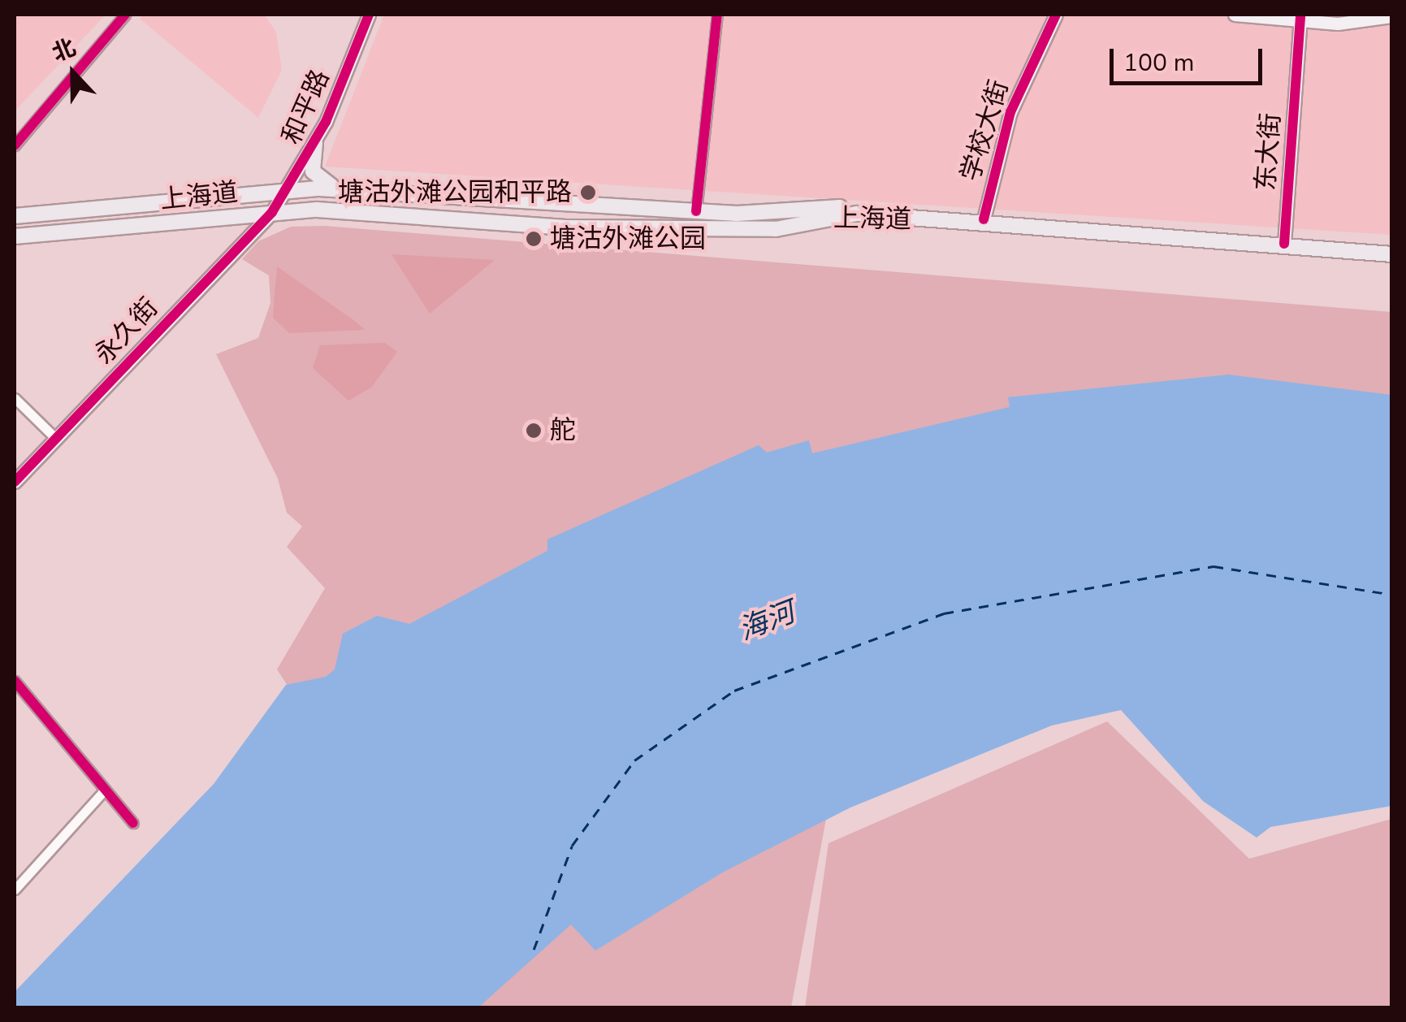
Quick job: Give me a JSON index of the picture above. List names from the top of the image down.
{
  "streets": {
    "main road": ["上海道"],
    "street": [
      "和平路",
      "学校大街",
      "东大街",
      "永久街"
    ]
  },
  "crossings": [
    ["和平路", "上海道"],
    ["和平路", "永久街"],
    ["学校大街", "上海道"],
    ["东大街", "上海道"],
    ["上海道", "永久街"]
  ],
  "water": ["海河"],
  "places": ["塘沽外滩公园和平路", "塘沽外滩公园", "舵"],
  "scale_bar": "100 m",
  "north": "top"
}
